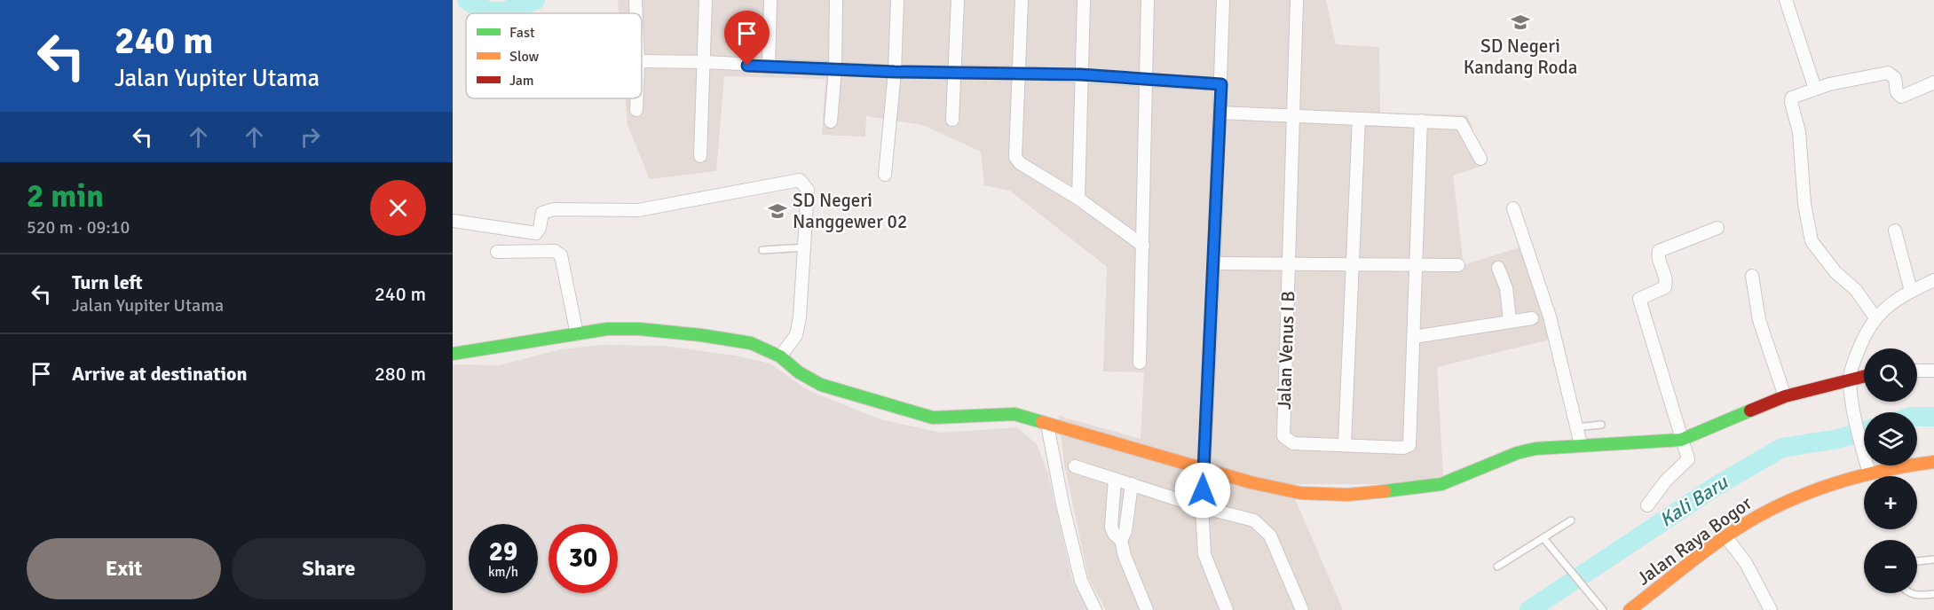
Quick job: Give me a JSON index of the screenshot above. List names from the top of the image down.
{
  "streets": {
    "main road": ["Jalan Raya Bogor"],
    "street": ["Jalan Venus I B"]
  },
  "water": ["Kali Baru"],
  "places": {
    "school or university": ["SD Negeri Kandang Roda", "SD Negeri Nanggewer 02"]
  },
  "legend": ["Fast", "Slow", "Jam"],
  "page": {
    "turn": ["240 m", "Jalan Yupiter Utama"],
    "heading": ["2 min", "520 m · 09:10"],
    "list": [
      {
        "name": "Turn left",
        "note": "Jalan Yupiter Utama",
        "value": "240 m"
      },
      {
        "name": "Arrive at destination",
        "value": "280 m"
      }
    ],
    "map_buttons": ["+", "−"],
    "speed": "29 km/h",
    "limit": "30",
    "buttons": ["Exit", "Share"]
  }
}
